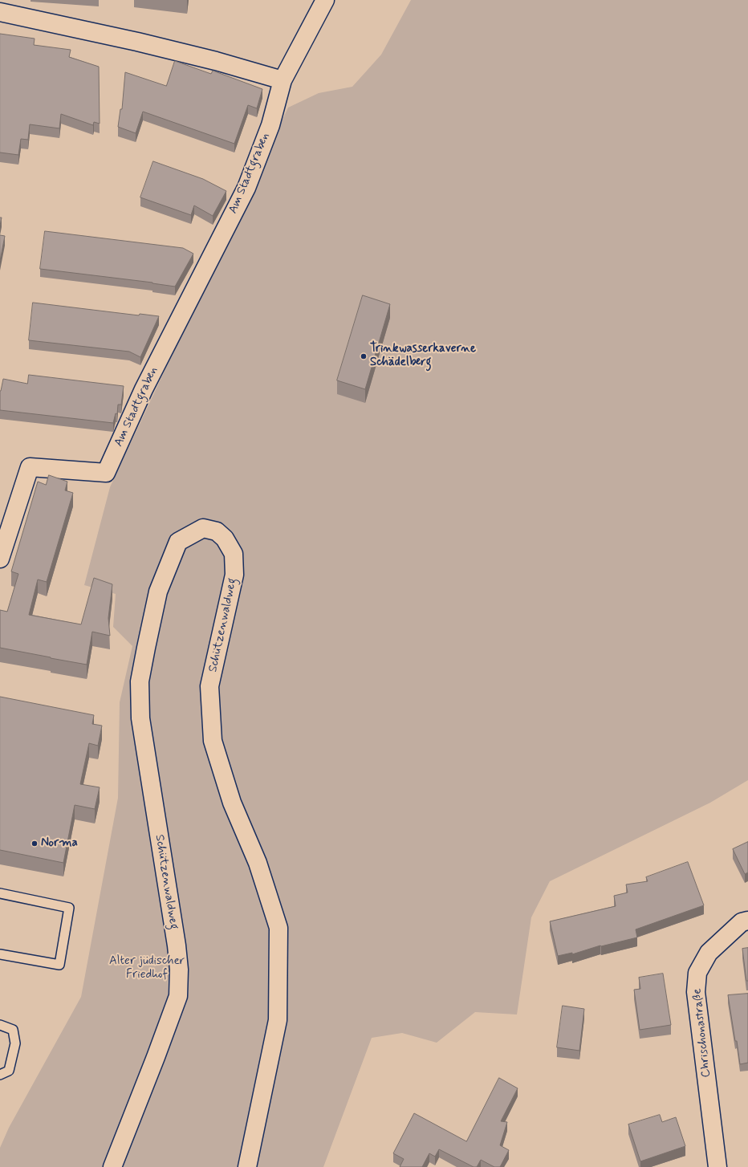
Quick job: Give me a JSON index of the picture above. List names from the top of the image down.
{
  "streets": {
    "street": ["Am Stadtgraben", "Schützenwaldweg", "Chrischonastraße"]
  },
  "parks": ["Alter jüdischer Friedhof"],
  "places": ["Trinkwasserkaverne Schädelberg", "Norma"]
}
